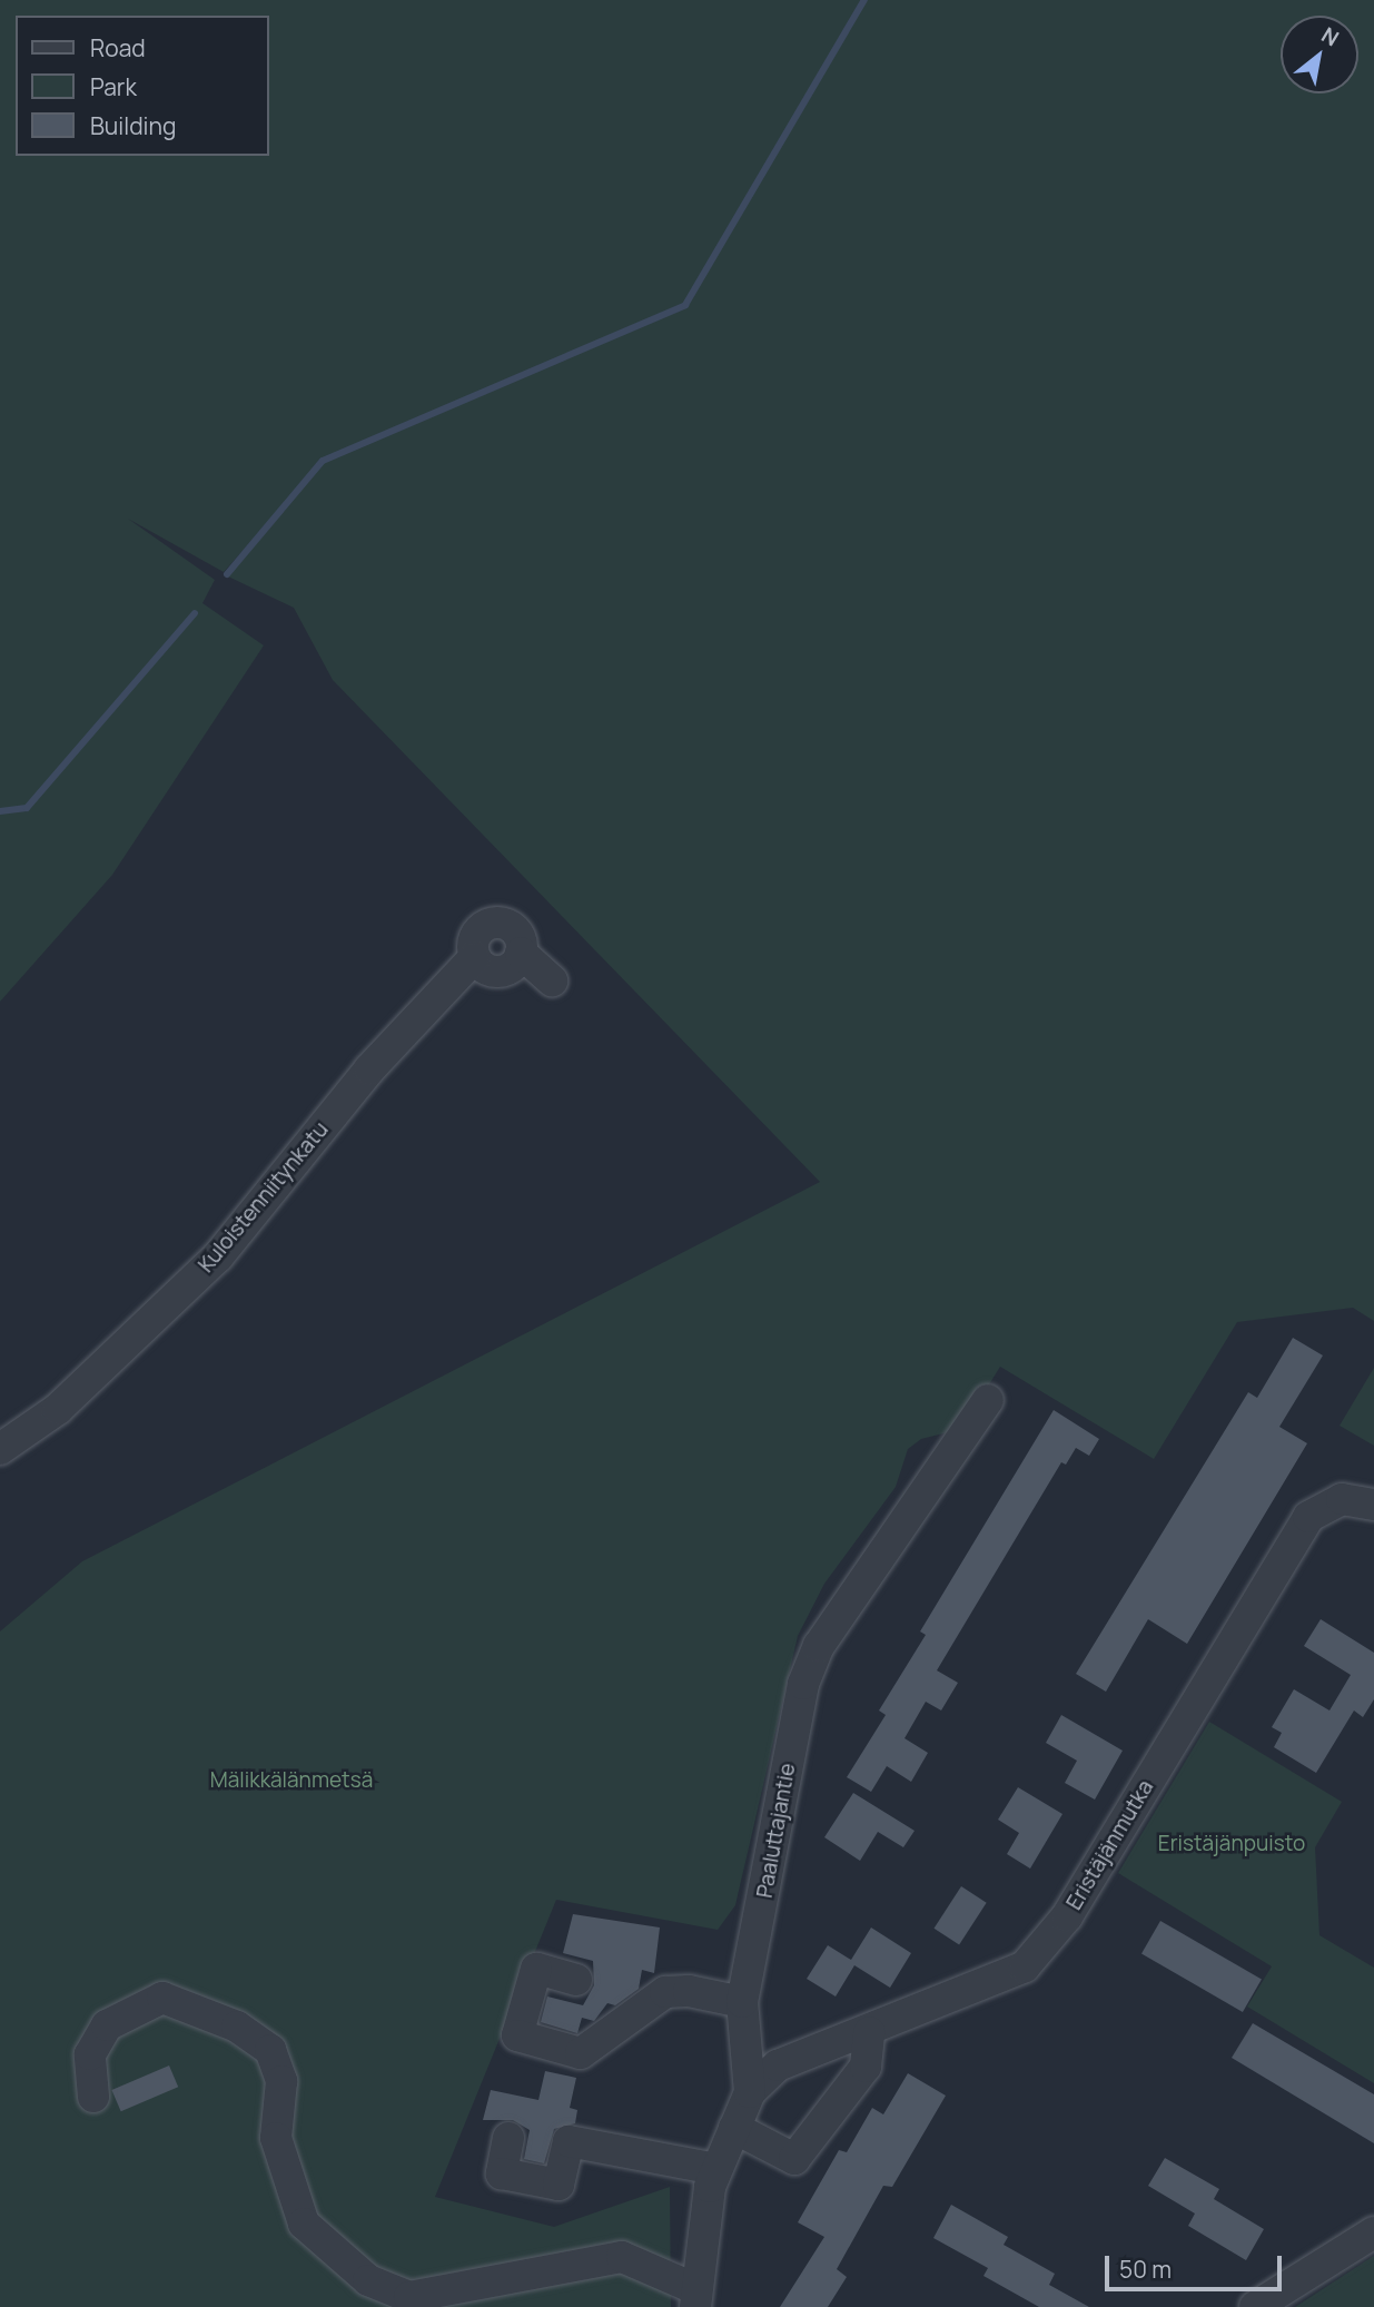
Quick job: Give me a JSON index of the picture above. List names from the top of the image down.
{
  "streets": {
    "street": ["Kuloistenniitynkatu", "Paaluttajantie", "Eristäjänmutka"]
  },
  "crossings": [
    ["Paaluttajantie", "Eristäjänmutka"]
  ],
  "parks": ["Mälikkälänmetsä", "Eristäjänpuisto"],
  "legend": ["Road", "Park", "Building"],
  "scale_bar": "50 m",
  "north": "top right"
}
